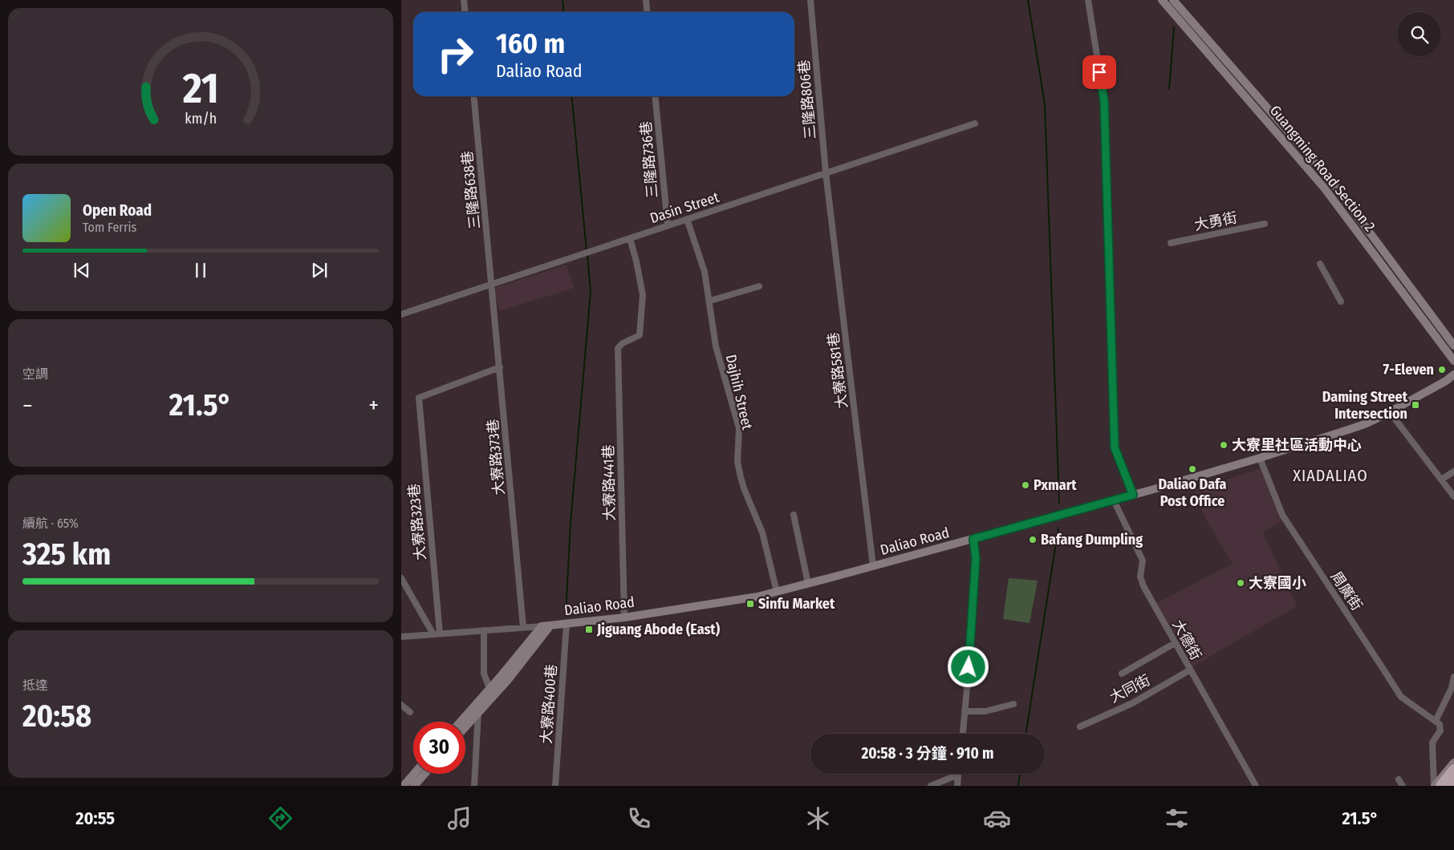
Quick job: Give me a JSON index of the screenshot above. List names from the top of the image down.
{
  "streets": {
    "street": [
      "三隆路806巷",
      "三隆路736巷",
      "Guangming Road Section 2",
      "三隆路638巷",
      "Dasin Street",
      "大勇街",
      "大寮路581巷",
      "Dajhih Street",
      "大寮路373巷",
      "大寮路441巷",
      "大寮路323巷",
      "Daliao Road",
      "周廣街",
      "大德街",
      "大同街",
      "大寮路400巷"
    ]
  },
  "crossings": [
    ["三隆路806巷", "Dasin Street"],
    ["三隆路806巷", "大寮路581巷"],
    ["三隆路736巷", "Dasin Street"],
    ["三隆路638巷", "Dasin Street"],
    ["三隆路638巷", "大寮路373巷"],
    ["Dasin Street", "大寮路581巷"],
    ["Dasin Street", "Dajhih Street"],
    ["Dasin Street", "大寮路373巷"],
    ["Dasin Street", "大寮路441巷"],
    ["大寮路581巷", "Daliao Road"],
    ["Dajhih Street", "Daliao Road"],
    ["大寮路373巷", "大寮路323巷"],
    ["大寮路441巷", "Daliao Road"],
    ["Daliao Road", "周廣街"],
    ["Daliao Road", "大德街"],
    ["Daliao Road", "大寮路400巷"],
    ["大德街", "大同街"]
  ],
  "districts": ["XIADALIAO"],
  "places": {
    "other": [
      "7-Eleven",
      "大寮里社區活動中心",
      "Daliao Dafa Post Office",
      "Pxmart",
      "Bafang Dumpling",
      "大寮國小"
    ],
    "transit": ["Daming Street Intersection", "Sinfu Market", "Jiguang Abode (East)"]
  },
  "page": {
    "turn": ["160 m", "Daliao Road"],
    "song": ["Open Road", "Tom Ferris"],
    "tile": [
      "空調",
      ["續航 · 65%", "325 km"],
      ["抵達", "20:58"]
    ],
    "heat": ["−", "21.5°", "+"],
    "limit": "30",
    "trip": "20:58 · 3 分鐘 · 910 m",
    "tabs": ["20:55", "21.5°"],
    "gauge": ["21", "km/h"]
  }
}
